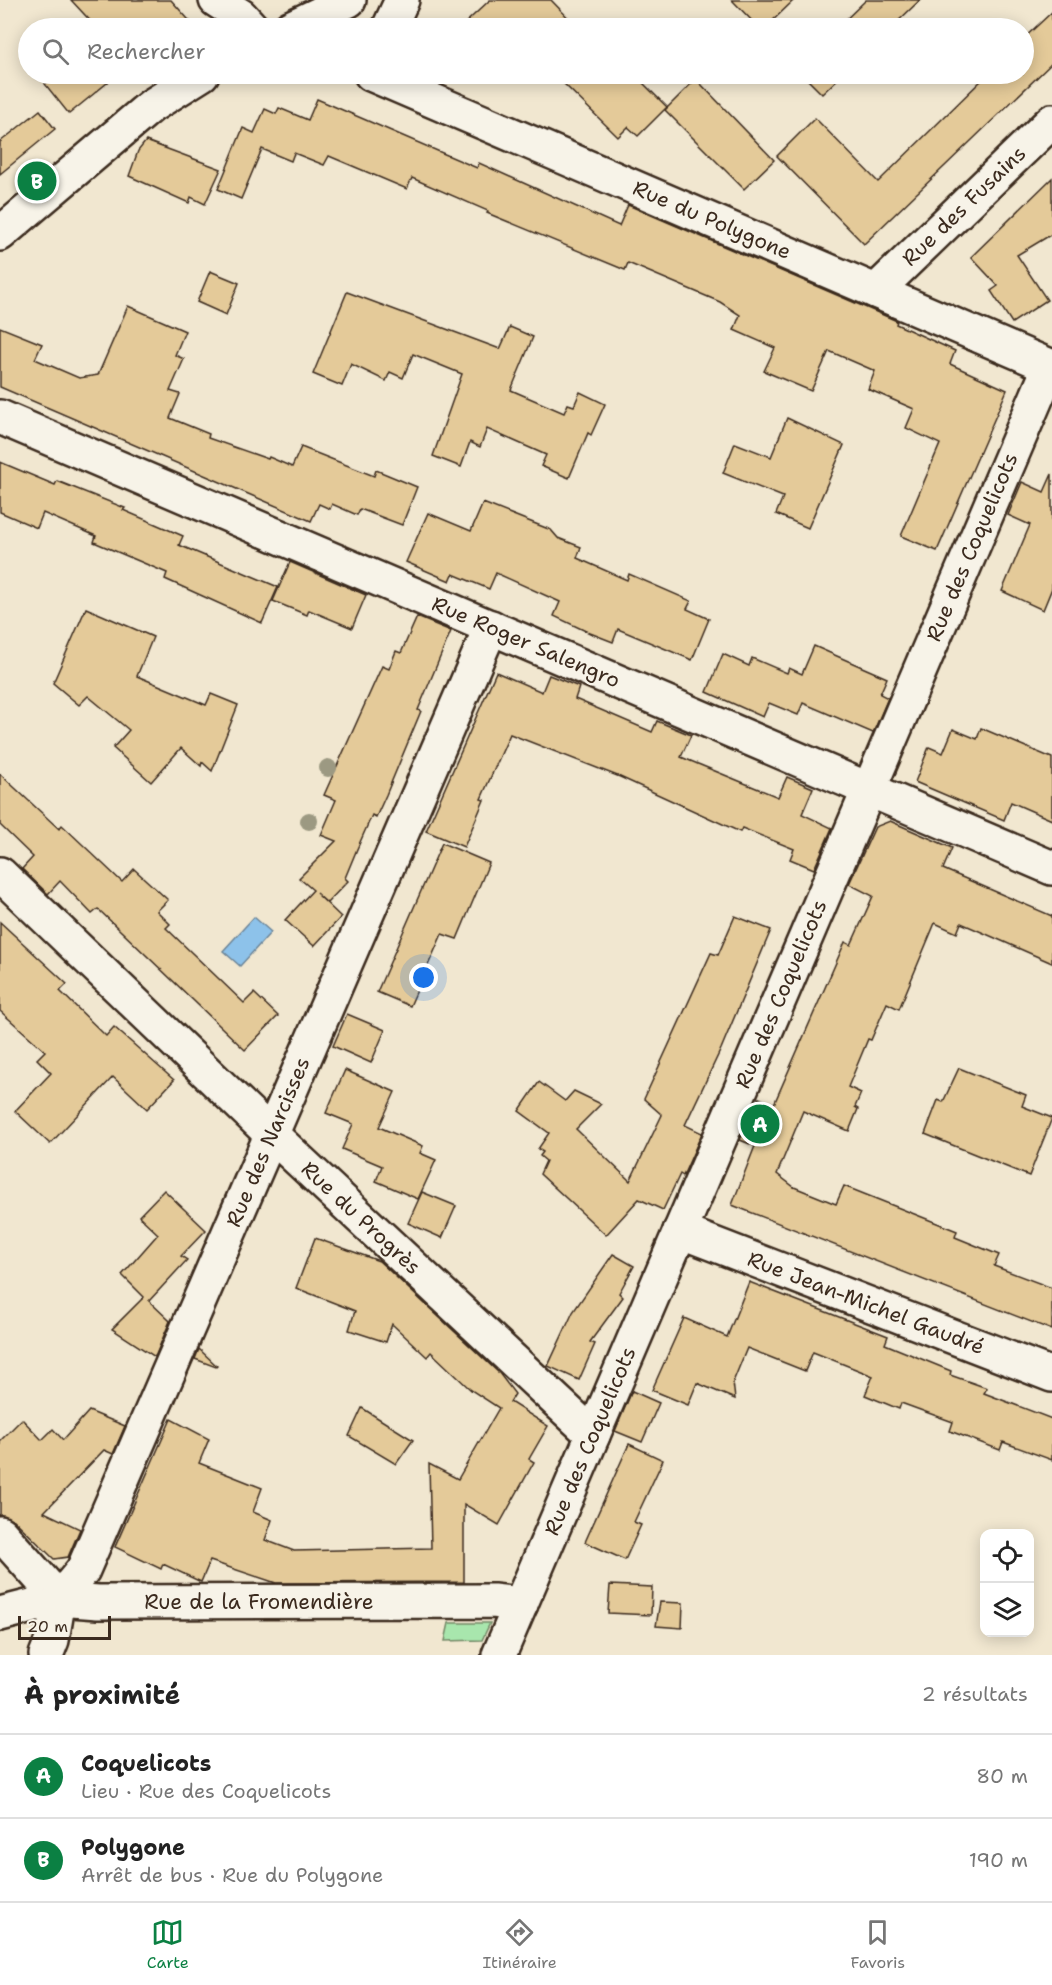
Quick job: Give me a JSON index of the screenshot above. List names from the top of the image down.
{
  "streets": {
    "street": [
      "Rue des Fusains",
      "Rue du Polygone",
      "Rue des Coquelicots",
      "Rue Roger Salengro",
      "Rue des Narcisses",
      "Rue du Progrès",
      "Rue Jean-Michel Gaudré",
      "Rue de la Fromendière"
    ]
  },
  "crossings": [
    ["Rue des Fusains", "Rue du Polygone"],
    ["Rue du Polygone", "Rue des Coquelicots"],
    ["Rue des Coquelicots", "Rue Roger Salengro"],
    ["Rue des Coquelicots", "Rue du Progrès"],
    ["Rue des Coquelicots", "Rue Jean-Michel Gaudré"],
    ["Rue des Coquelicots", "Rue de la Fromendière"],
    ["Rue Roger Salengro", "Rue des Narcisses"],
    ["Rue des Narcisses", "Rue du Progrès"],
    ["Rue des Narcisses", "Rue de la Fromendière"]
  ],
  "scale_bar": "20 m",
  "page": {
    "search": "Rechercher",
    "pins": ["B", "A"],
    "scale": "20 m",
    "heading": ["À proximité", "2 résultats"],
    "list": [
      {
        "mark": "A",
        "name": "Coquelicots",
        "note": "Lieu · Rue des Coquelicots",
        "value": "80 m"
      },
      {
        "mark": "B",
        "name": "Polygone",
        "note": "Arrêt de bus · Rue du Polygone",
        "value": "190 m"
      }
    ],
    "nav": ["Carte", "Itinéraire", "Favoris"]
  }
}
